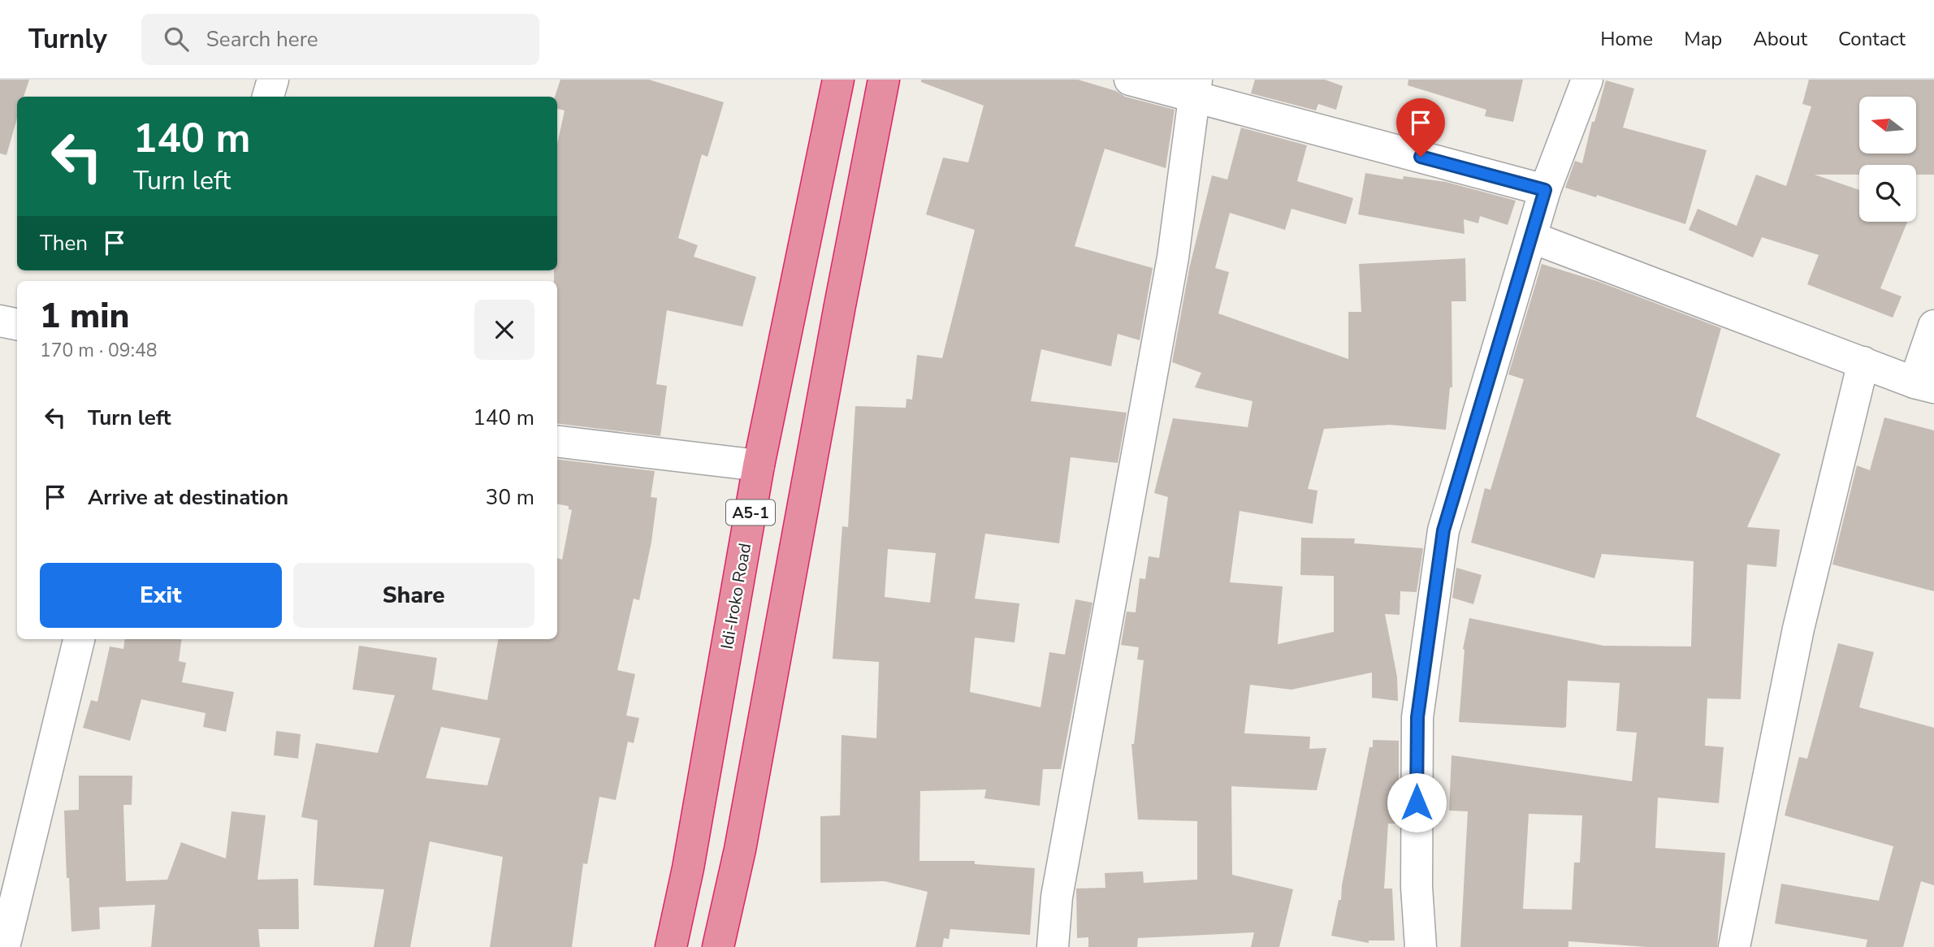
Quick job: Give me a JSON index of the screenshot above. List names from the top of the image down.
{
  "streets": {
    "highway": ["A5-1", "Idi-Iroko Road"]
  },
  "north": "left",
  "page": {
    "header": "Turnly",
    "search": "Search here",
    "nav": [
      "Home",
      "Map",
      "About",
      "Contact"
    ],
    "turn": ["140 m", "Turn left"],
    "then": "Then",
    "heading": ["1 min", "170 m · 09:48"],
    "list": [
      {
        "name": "Turn left",
        "value": "140 m"
      },
      {
        "name": "Arrive at destination",
        "value": "30 m"
      }
    ],
    "buttons": ["Exit", "Share"]
  }
}
